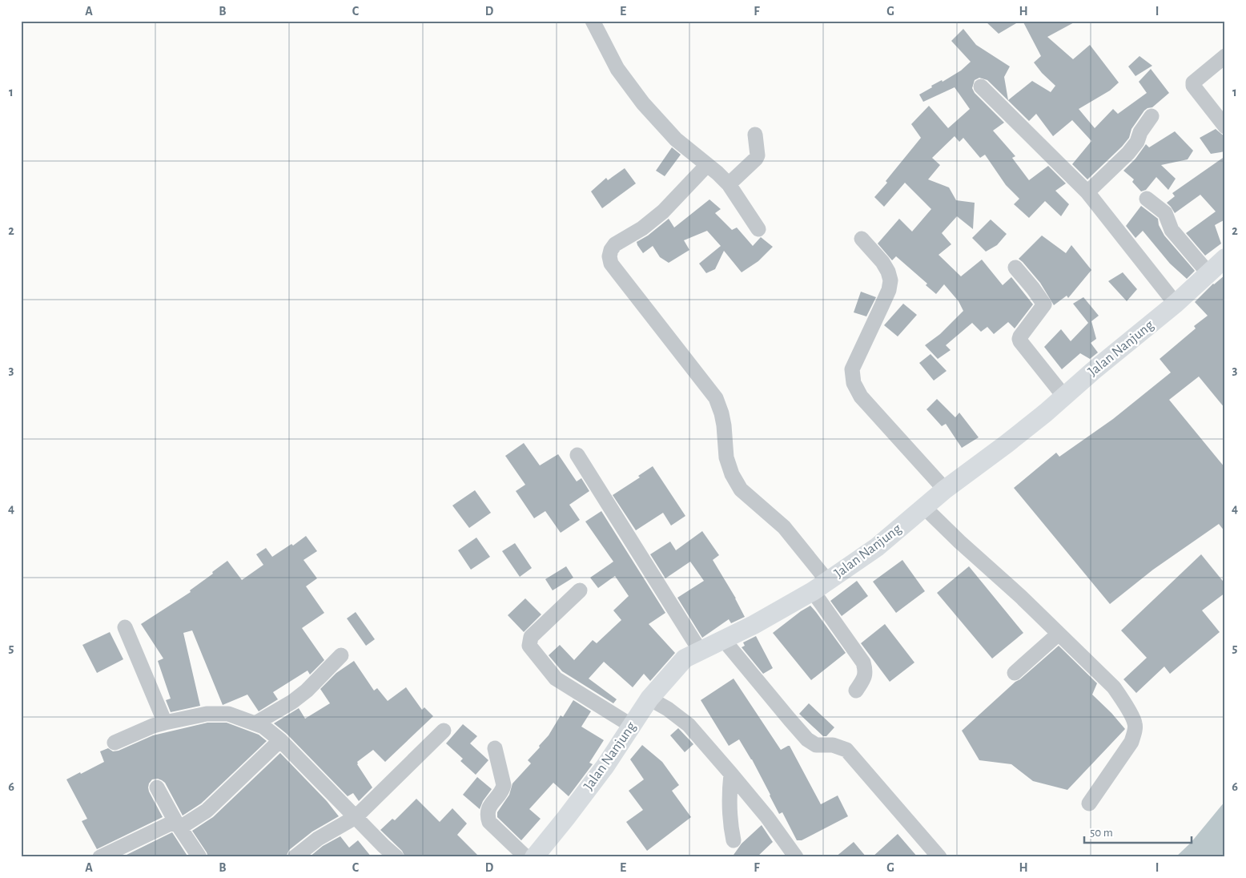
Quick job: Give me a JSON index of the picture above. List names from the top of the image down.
{
  "streets": {
    "main road": ["Jalan Nanjung"]
  },
  "scale_bar": "50 m",
  "grid": {
    "columns": [
      "A",
      "B",
      "C",
      "D",
      "E",
      "F",
      "G",
      "H",
      "I"
    ],
    "rows": [
      "1",
      "2",
      "3",
      "4",
      "5",
      "6"
    ]
  }
}
